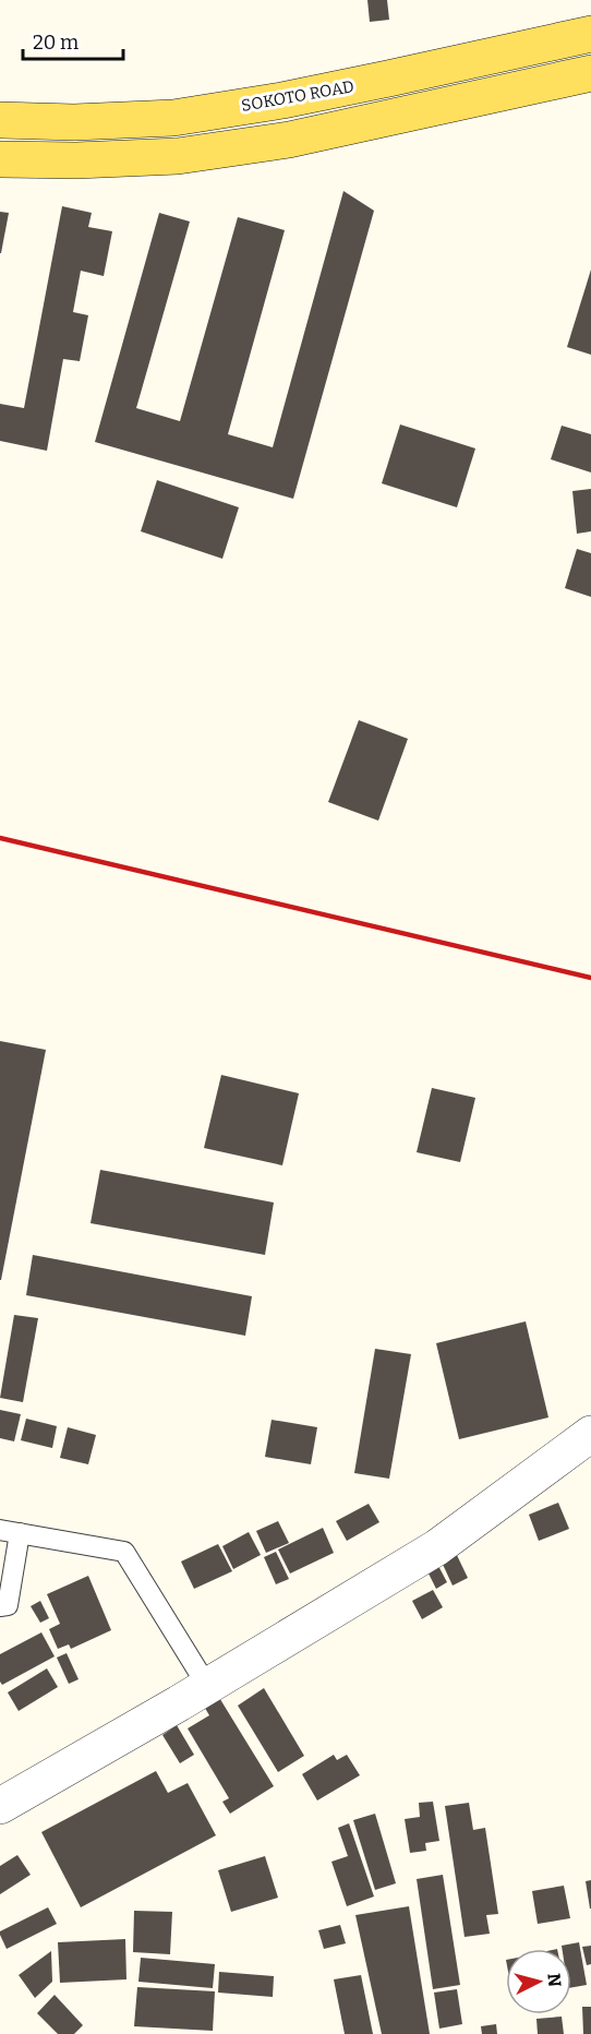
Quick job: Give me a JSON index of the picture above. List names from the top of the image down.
{
  "streets": {
    "main road": ["SOKOTO ROAD"]
  },
  "scale_bar": "20 m",
  "north": "right"
}
